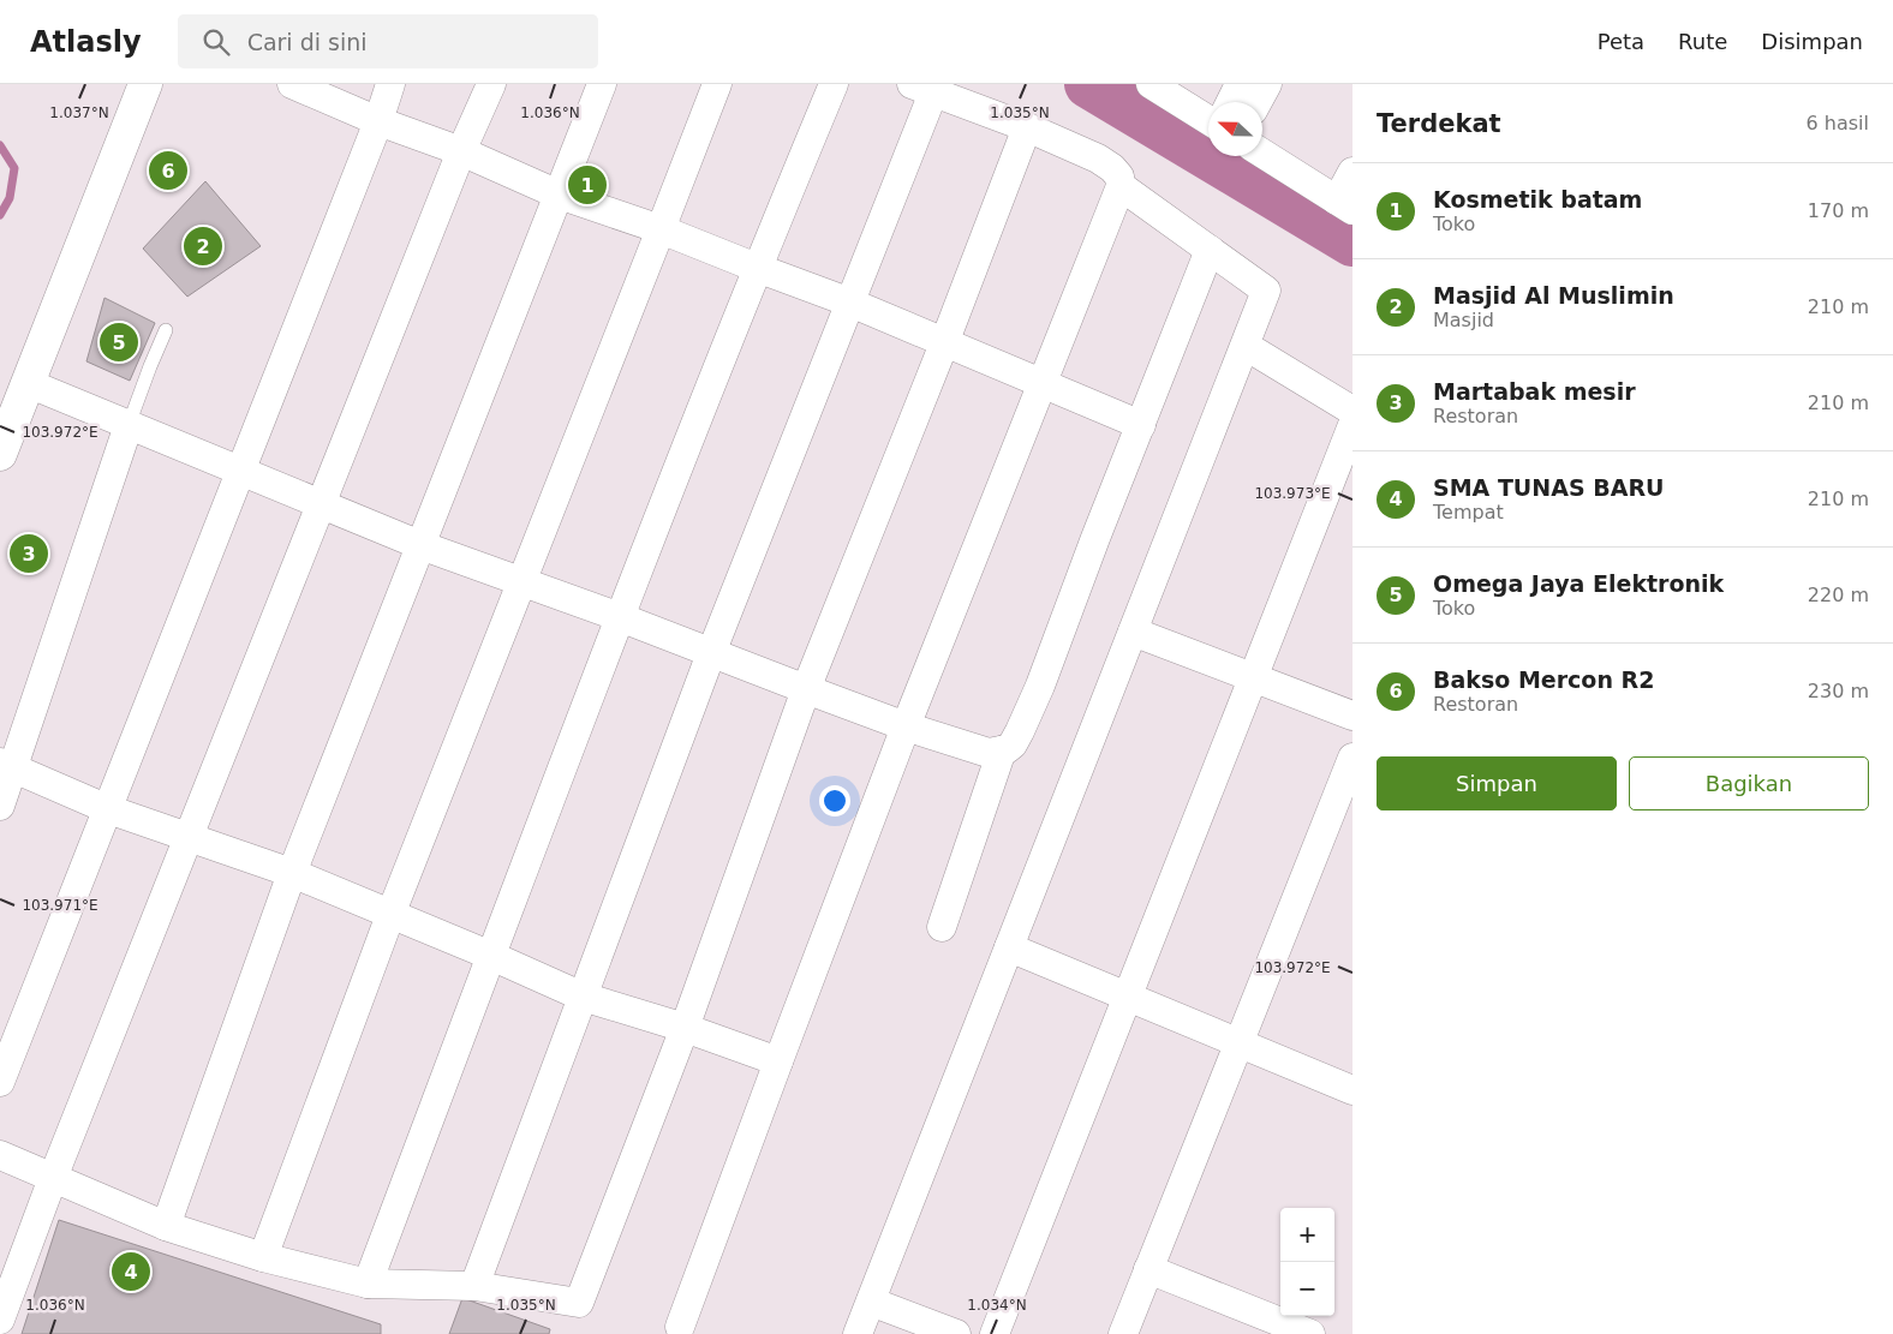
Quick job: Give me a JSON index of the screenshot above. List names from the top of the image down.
{
  "north": "left",
  "page": {
    "header": "Atlasly",
    "search": "Cari di sini",
    "nav": ["Peta", "Rute", "Disimpan"],
    "heading": ["Terdekat", "6 hasil"],
    "pins": [
      "6",
      "1",
      "2",
      "5",
      "3",
      "4"
    ],
    "list": [
      {
        "mark": "1",
        "name": "Kosmetik batam",
        "note": "Toko",
        "value": "170 m"
      },
      {
        "mark": "2",
        "name": "Masjid Al Muslimin",
        "note": "Masjid",
        "value": "210 m"
      },
      {
        "mark": "3",
        "name": "Martabak mesir",
        "note": "Restoran",
        "value": "210 m"
      },
      {
        "mark": "4",
        "name": "SMA TUNAS BARU",
        "note": "Tempat",
        "value": "210 m"
      },
      {
        "mark": "5",
        "name": "Omega Jaya Elektronik",
        "note": "Toko",
        "value": "220 m"
      },
      {
        "mark": "6",
        "name": "Bakso Mercon R2",
        "note": "Restoran",
        "value": "230 m"
      }
    ],
    "buttons": ["Simpan", "Bagikan"],
    "map_buttons": ["+", "−"]
  },
  "coordinates": [
    "1.037°N",
    "1.036°N",
    "1.035°N",
    "103.972°E",
    "103.973°E",
    "103.971°E",
    "1.034°N"
  ]
}
